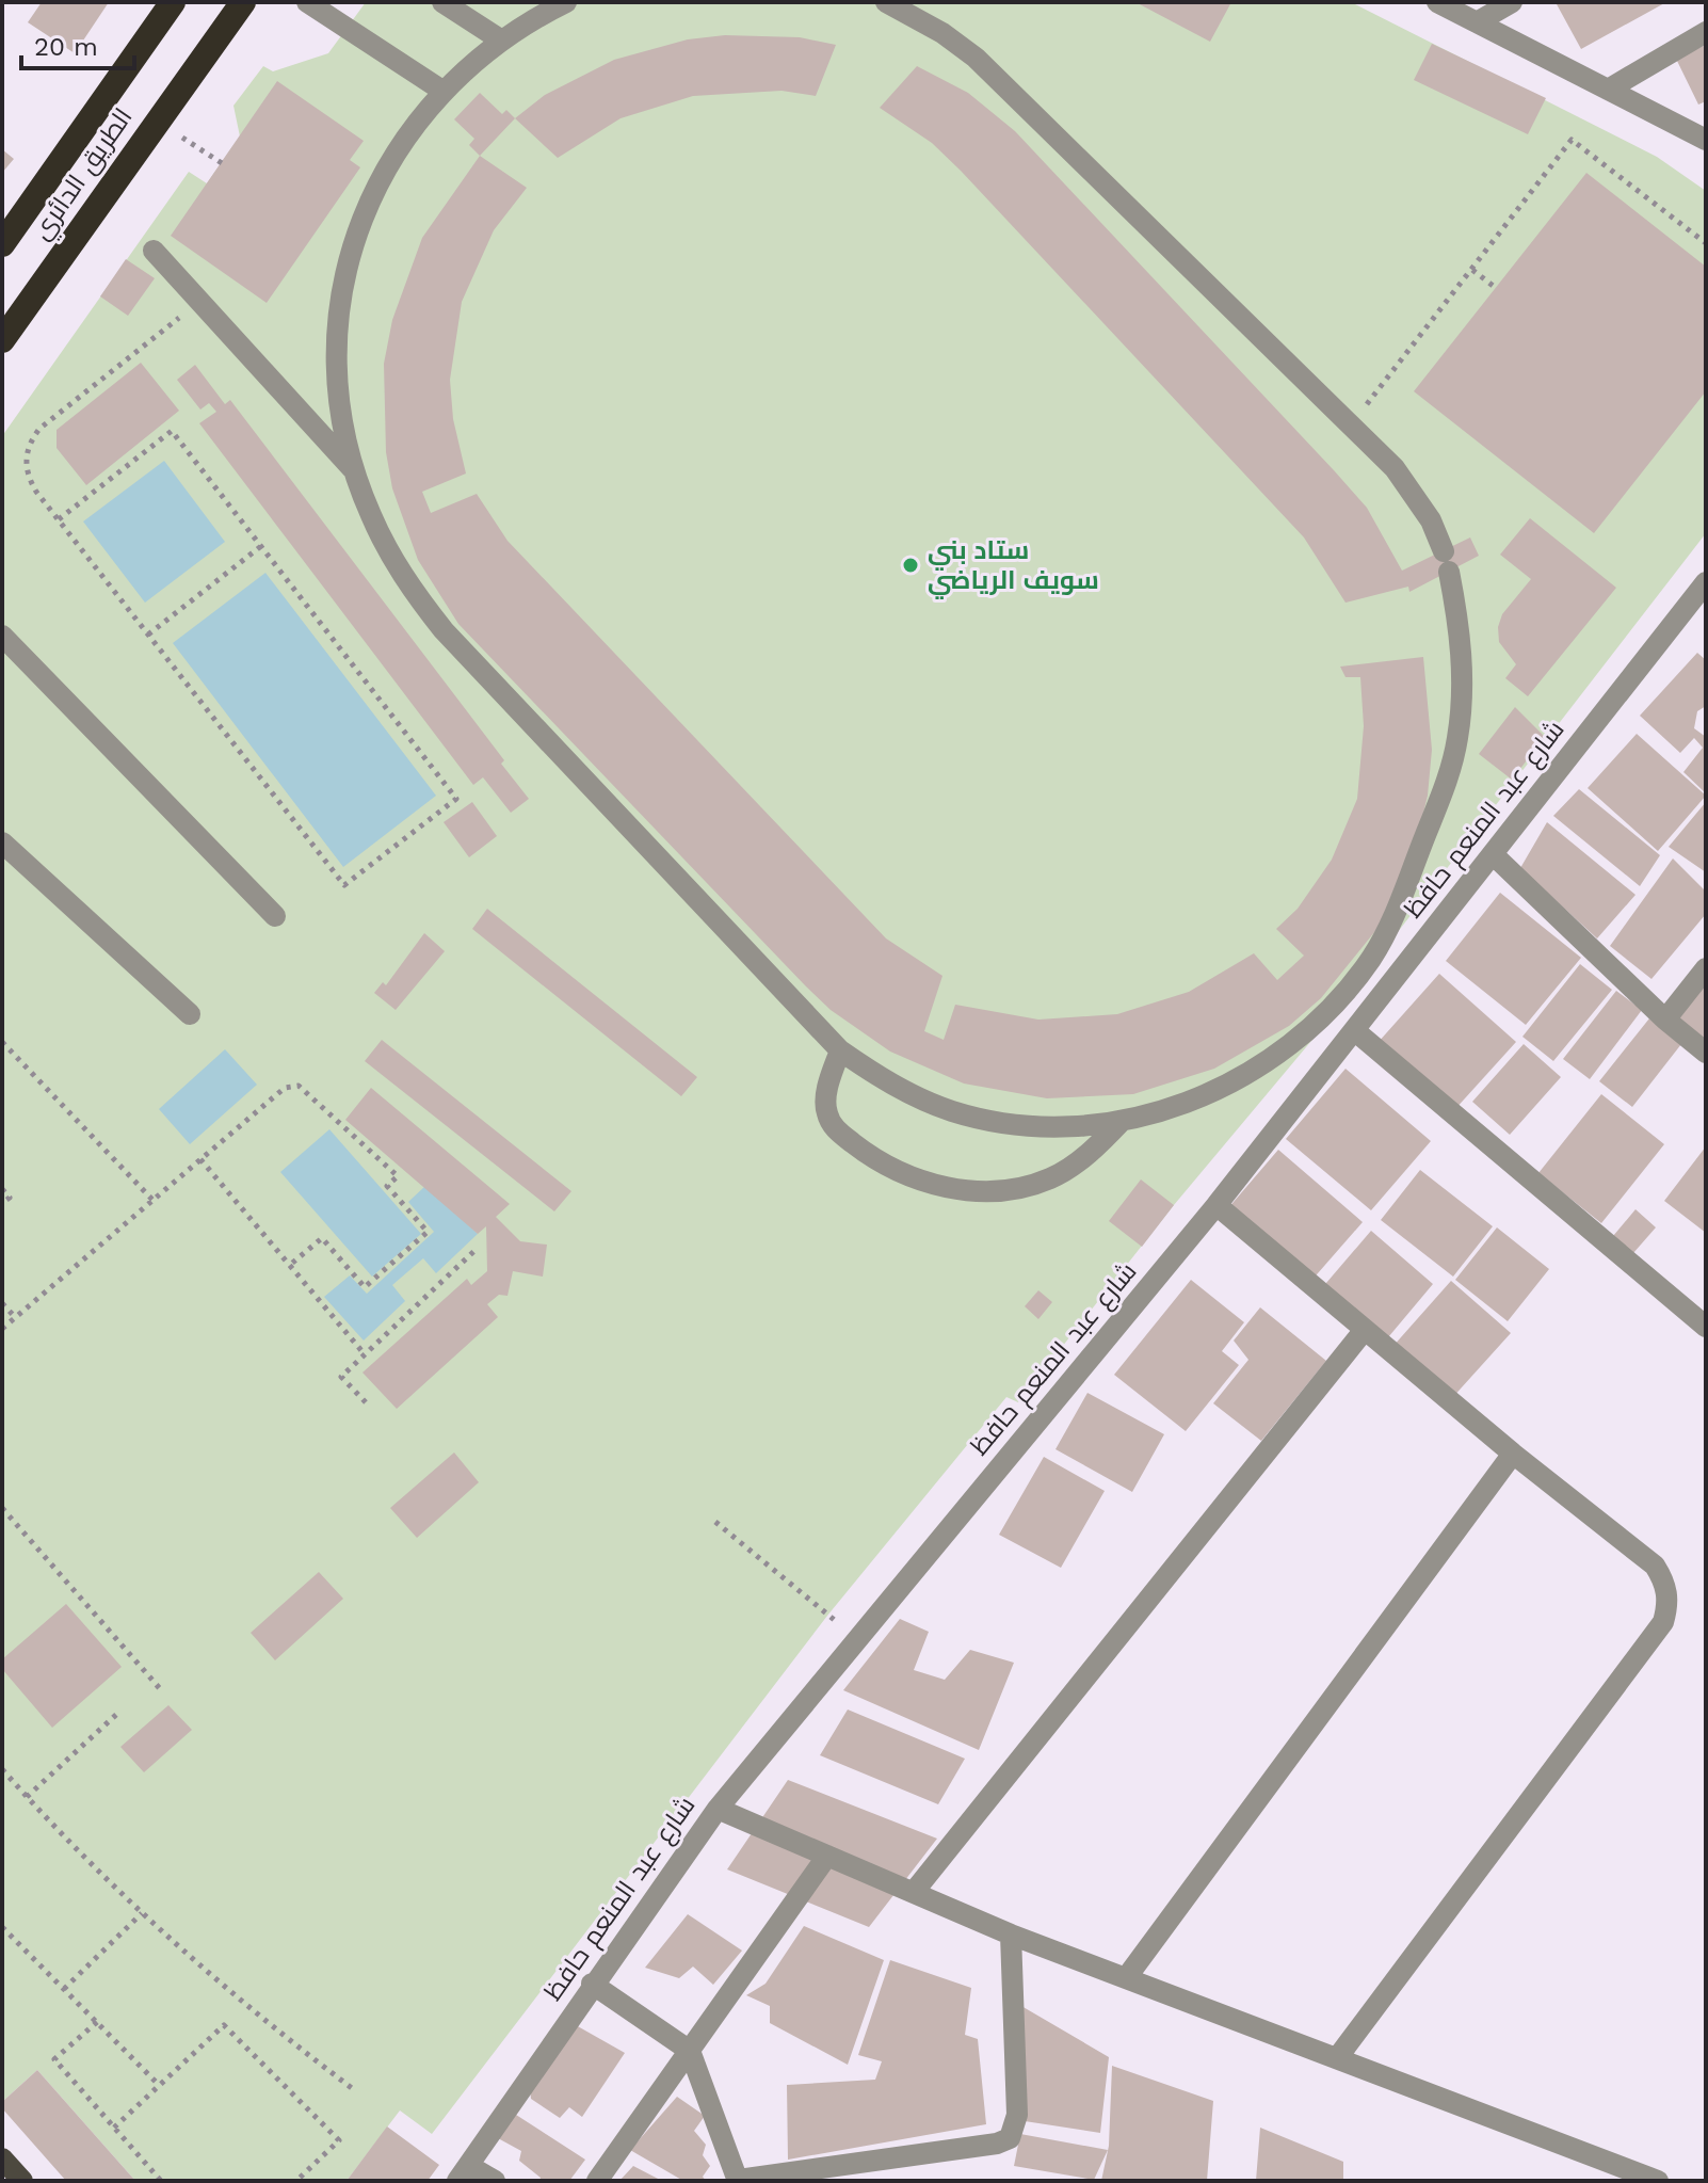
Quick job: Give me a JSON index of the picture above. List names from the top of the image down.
{
  "streets": {
    "highway": ["الطريق الدائري"],
    "street": ["شارع عبد المنعم حافظ"]
  },
  "places": ["ستاد بني سويف الرياضي"],
  "scale_bar": "20 m"
}
